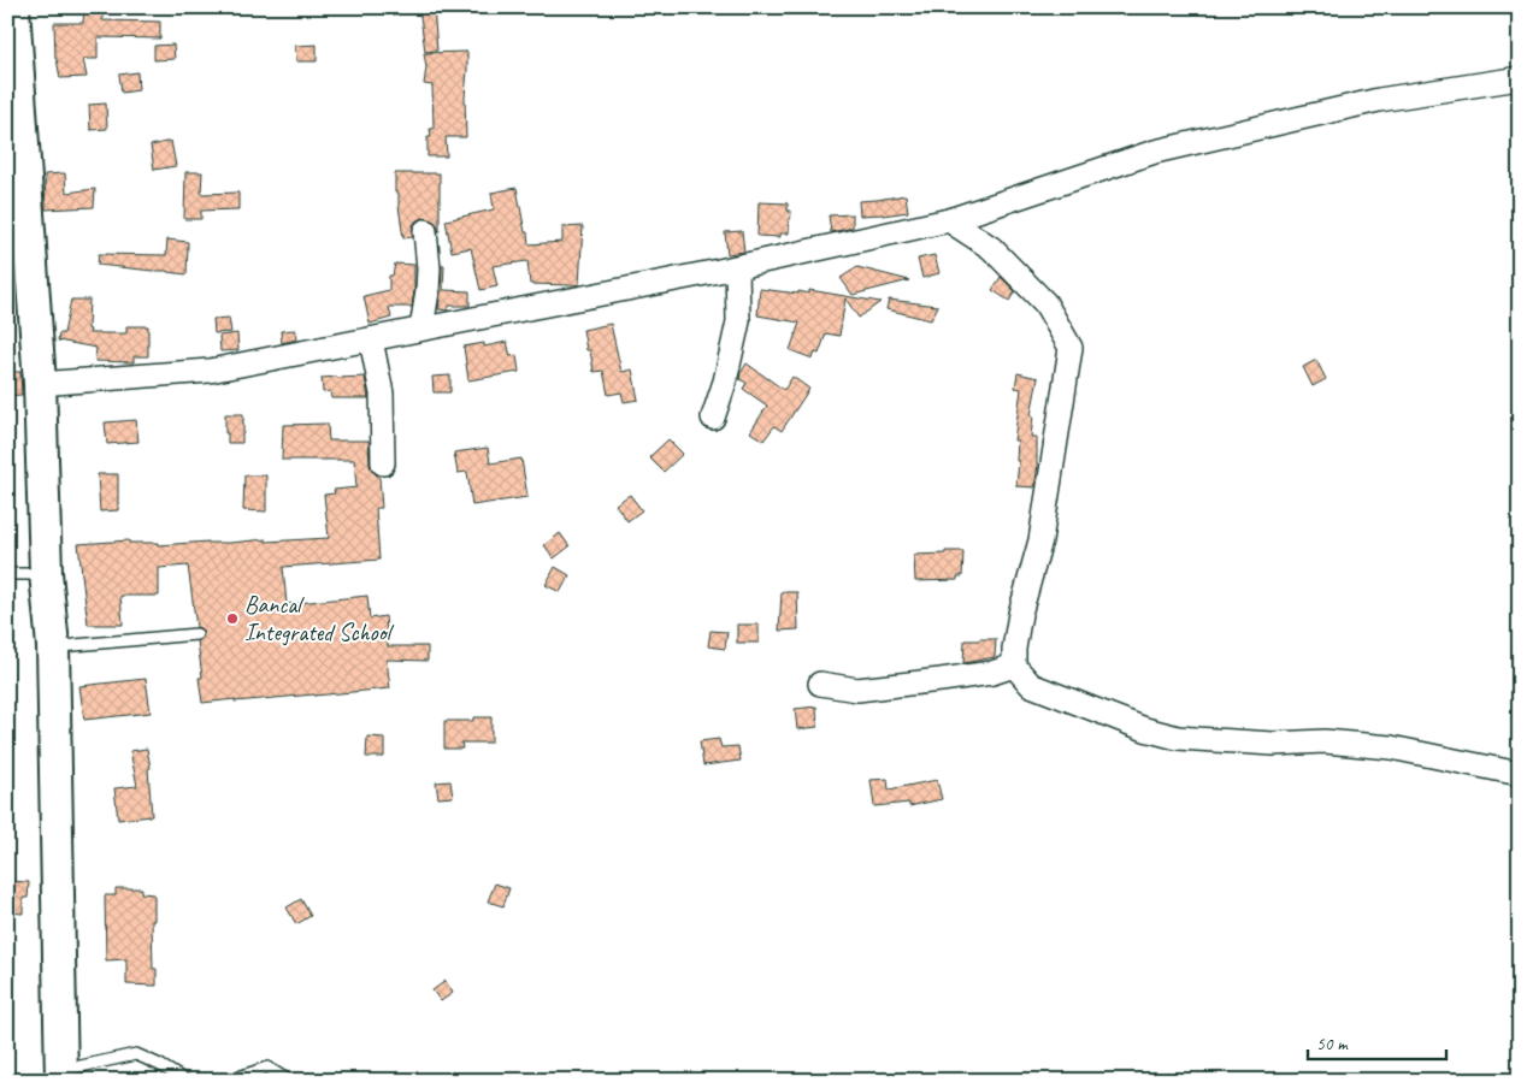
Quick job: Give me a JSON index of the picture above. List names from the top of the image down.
{
  "places": ["Bancal Integrated School"],
  "scale_bar": "50 m"
}
